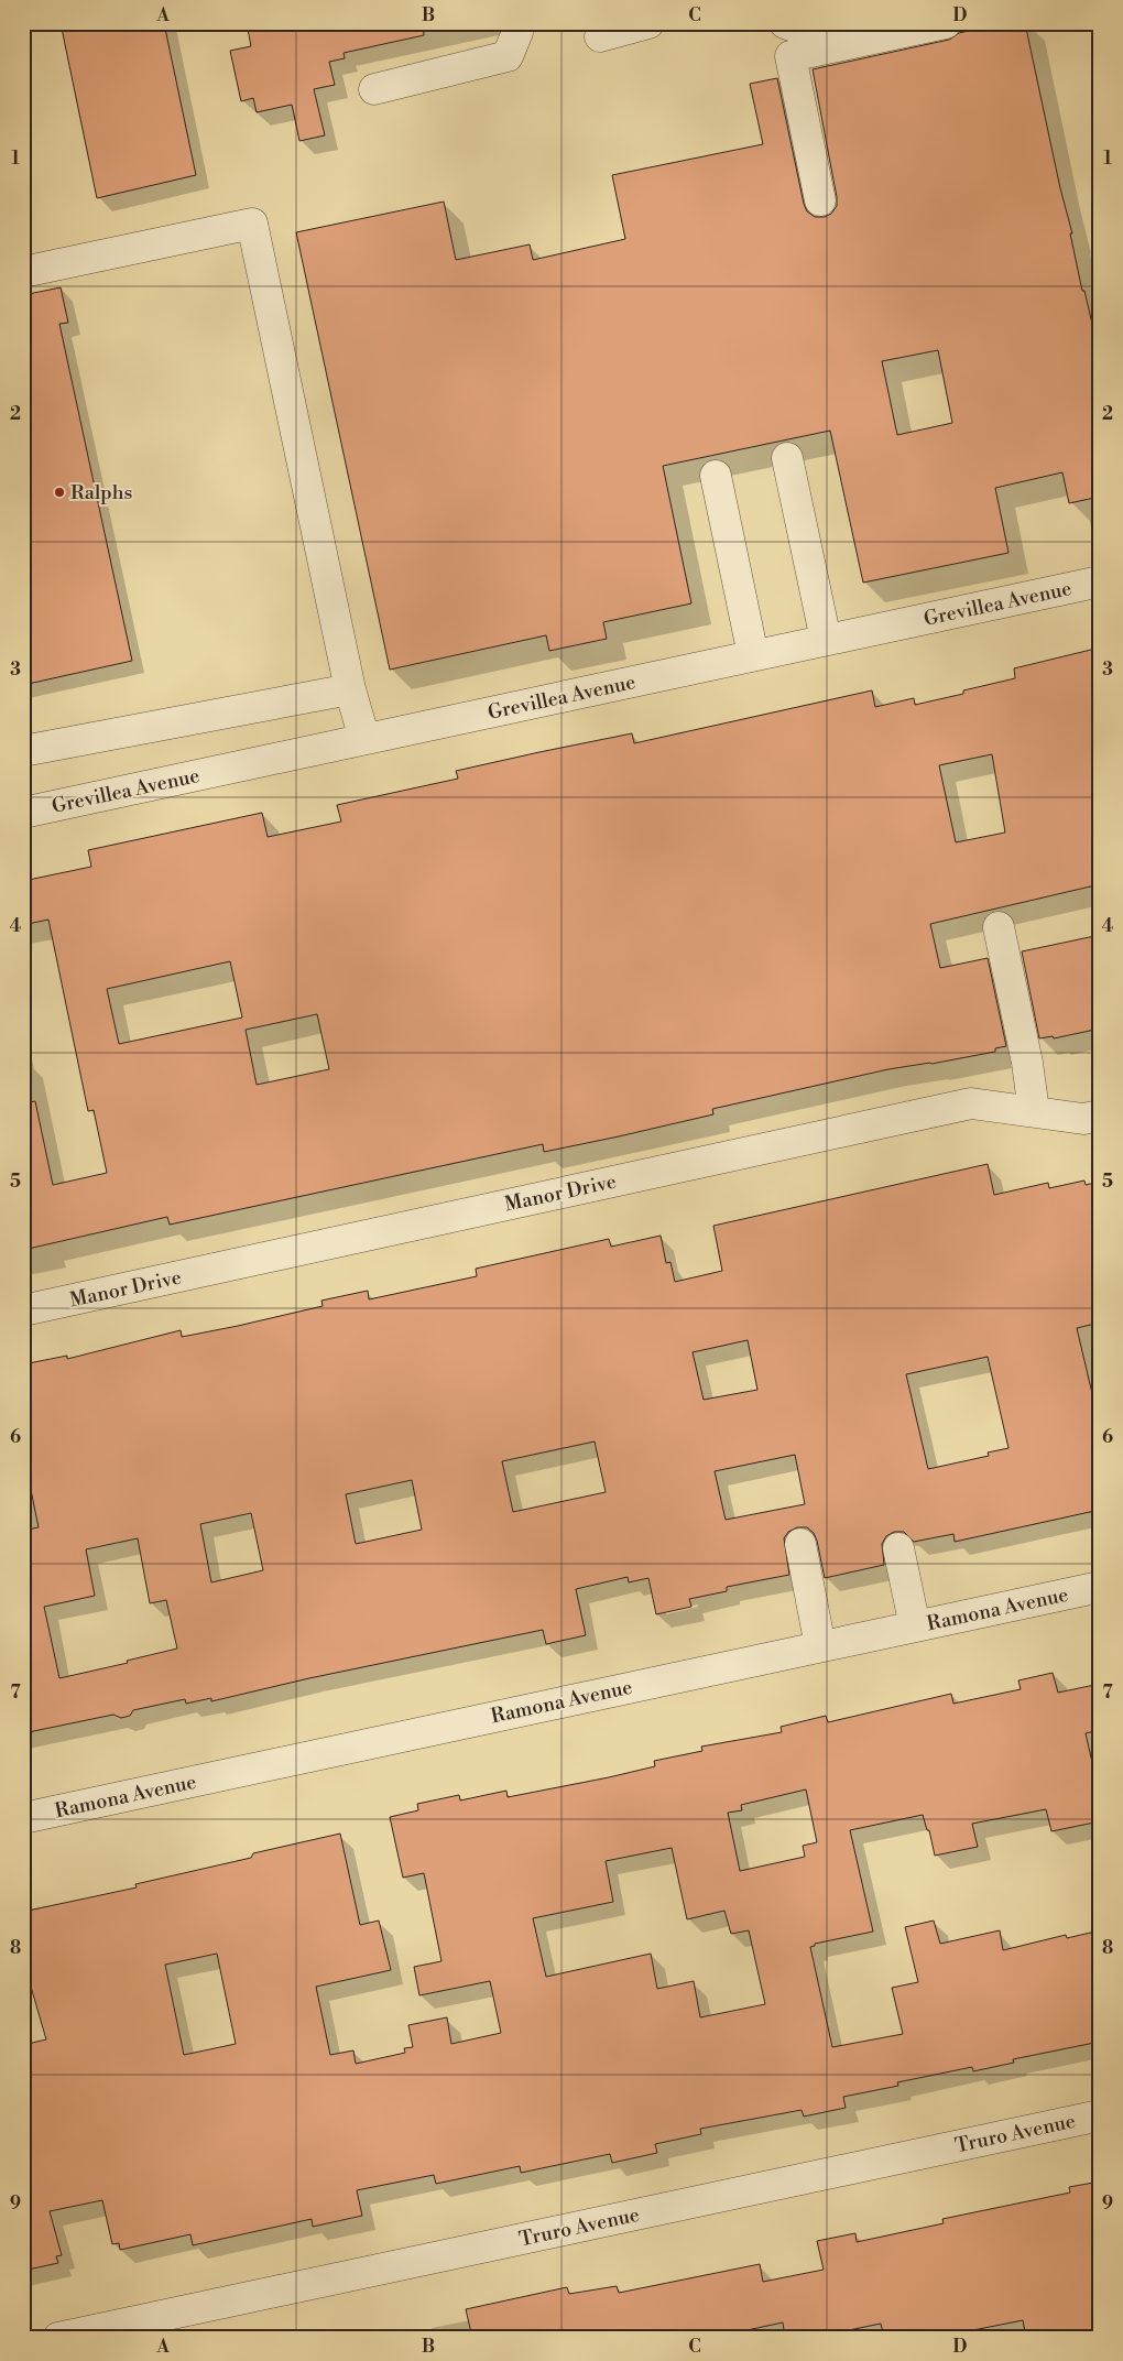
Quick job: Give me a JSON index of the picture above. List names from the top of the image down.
{
  "streets": {
    "street": [
      "Grevillea Avenue",
      "Manor Drive",
      "Ramona Avenue",
      "Truro Avenue"
    ]
  },
  "places": ["Ralphs"],
  "grid": {
    "columns": [
      "A",
      "B",
      "C",
      "D"
    ],
    "rows": [
      "1",
      "2",
      "3",
      "4",
      "5",
      "6",
      "7",
      "8",
      "9"
    ]
  }
}
